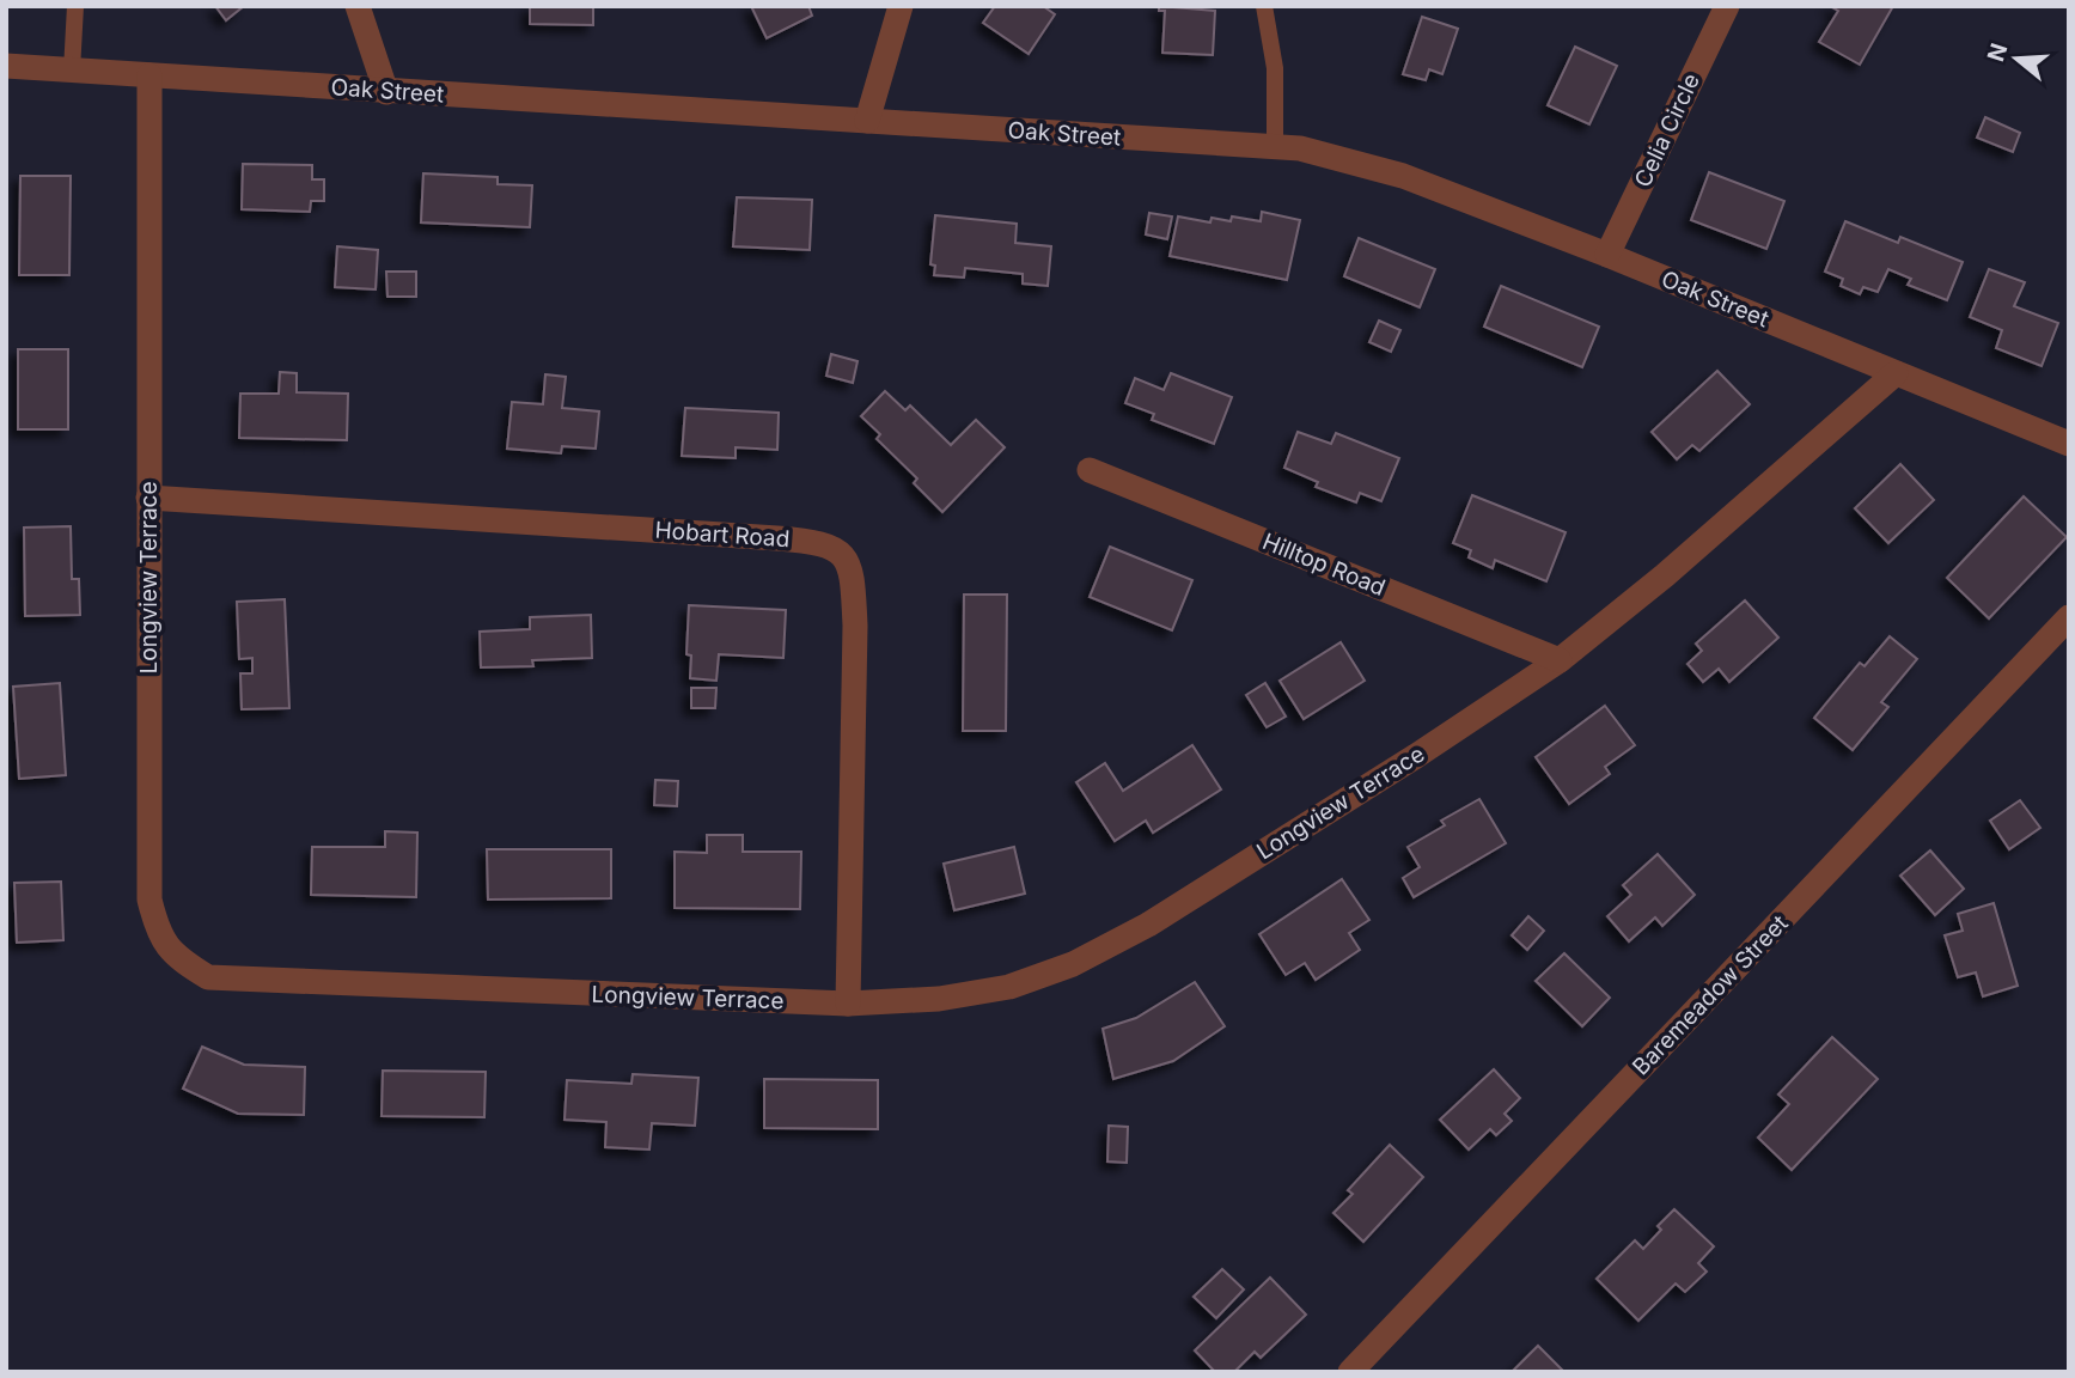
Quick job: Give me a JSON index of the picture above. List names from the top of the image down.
{
  "streets": {
    "street": [
      "Oak Street",
      "Celia Circle",
      "Hobart Road",
      "Hilltop Road",
      "Longview Terrace",
      "Baremeadow Street"
    ]
  },
  "crossings": [
    ["Oak Street", "Celia Circle"],
    ["Oak Street", "Longview Terrace"],
    ["Hobart Road", "Longview Terrace"],
    ["Hilltop Road", "Longview Terrace"]
  ],
  "north": "left"
}
